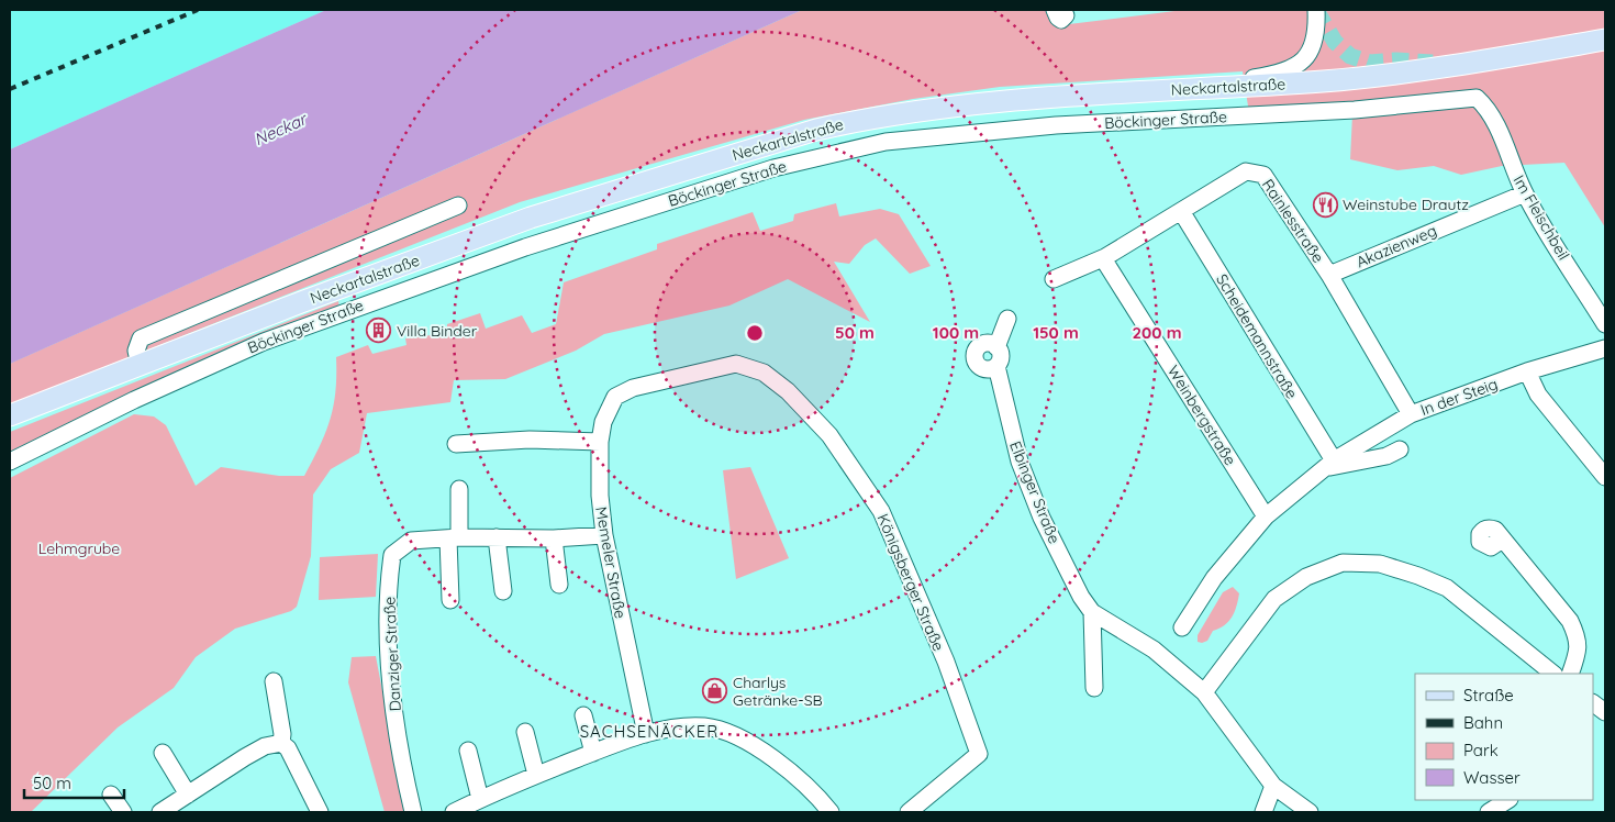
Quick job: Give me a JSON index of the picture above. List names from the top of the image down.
{
  "streets": {
    "main road": ["Neckartalstraße"],
    "street": [
      "Böckinger Straße",
      "Im Fleischbeil",
      "Rainlesstraße",
      "Akazienweg",
      "Scheidemannstraße",
      "In der Steig",
      "Weinbergstraße",
      "Elbinger Straße",
      "Memeler Straße",
      "Königsberger Straße",
      "Danziger Straße"
    ]
  },
  "crossings": [
    ["Böckinger Straße", "Im Fleischbeil"],
    ["Im Fleischbeil", "Akazienweg"],
    ["Rainlesstraße", "Akazienweg"],
    ["Rainlesstraße", "Scheidemannstraße"],
    ["Rainlesstraße", "In der Steig"],
    ["Rainlesstraße", "Weinbergstraße"],
    ["Scheidemannstraße", "In der Steig"],
    ["In der Steig", "Weinbergstraße"],
    ["Memeler Straße", "Königsberger Straße"],
    ["Memeler Straße", "Danziger Straße"]
  ],
  "districts": ["SACHSENÄCKER"],
  "water": ["Neckar"],
  "parks": ["Lehmgrube"],
  "places": {
    "restaurant": ["Weinstube Drautz"],
    "building": ["Villa Binder"],
    "shop": ["Charlys Getränke-SB"]
  },
  "legend": [
    "Straße",
    "Bahn",
    "Park",
    "Wasser"
  ],
  "scale_bar": "50 m",
  "rings": [
    "50 m",
    "100 m",
    "150 m",
    "200 m"
  ]
}
